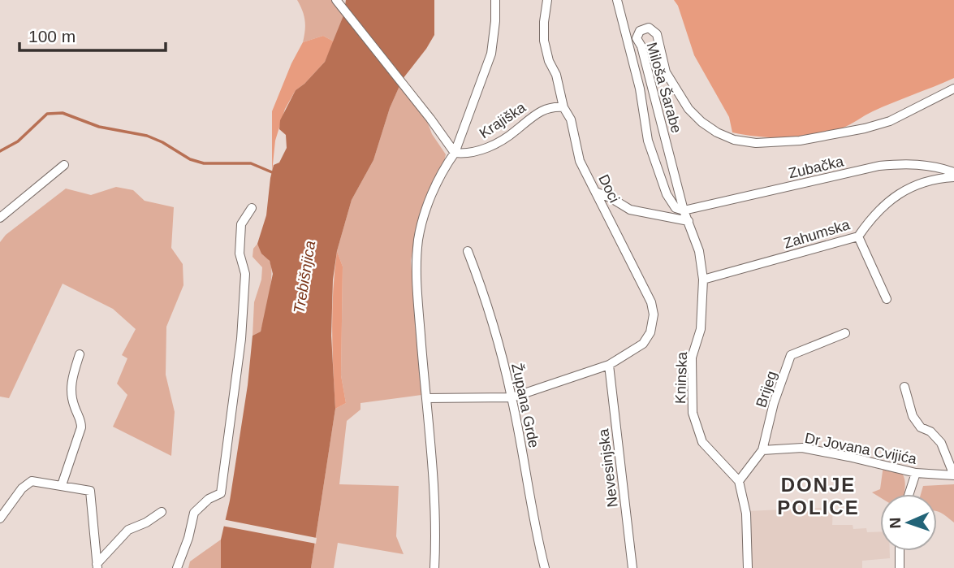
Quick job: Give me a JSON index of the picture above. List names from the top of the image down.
{
  "streets": {
    "street": [
      "Miloša Šarabe",
      "Krajiška",
      "Zubačka",
      "Doci",
      "Zahumska",
      "Kninska",
      "Brijeg",
      "Župana Grde",
      "Dr Jovana Cvijića",
      "Nevesinjska"
    ]
  },
  "crossings": [
    ["Miloša Šarabe", "Zubačka"],
    ["Miloša Šarabe", "Kninska"],
    ["Krajiška", "Doci"],
    ["Zubačka", "Kninska"],
    ["Doci", "Župana Grde"],
    ["Doci", "Nevesinjska"],
    ["Zahumska", "Kninska"],
    ["Kninska", "Brijeg"],
    ["Brijeg", "Dr Jovana Cvijića"]
  ],
  "districts": ["DONJE POLICE"],
  "water": ["Trebišnjica"],
  "scale_bar": "100 m",
  "north": "left"
}
